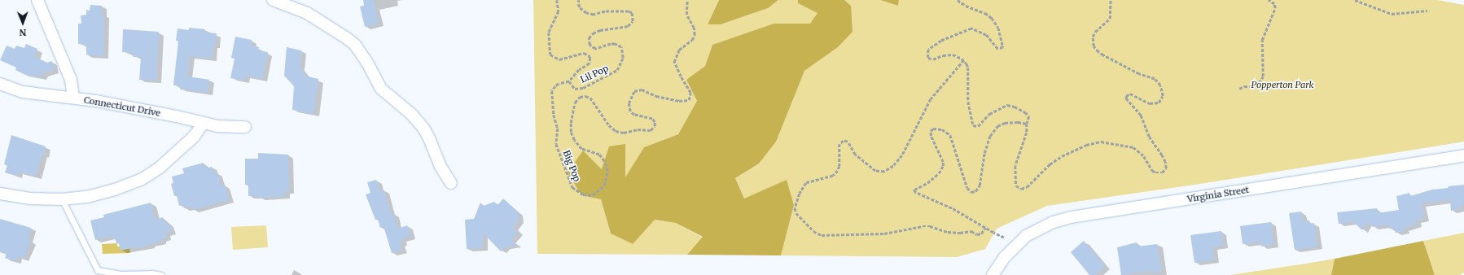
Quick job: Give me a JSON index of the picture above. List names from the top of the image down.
{
  "streets": {
    "street": ["Connecticut Drive", "Virginia Street"],
    "path": ["Lil Pop", "Big Pop"]
  },
  "crossings": [
    ["Lil Pop", "Big Pop"]
  ],
  "parks": ["Popperton Park"],
  "north": "bottom"
}
